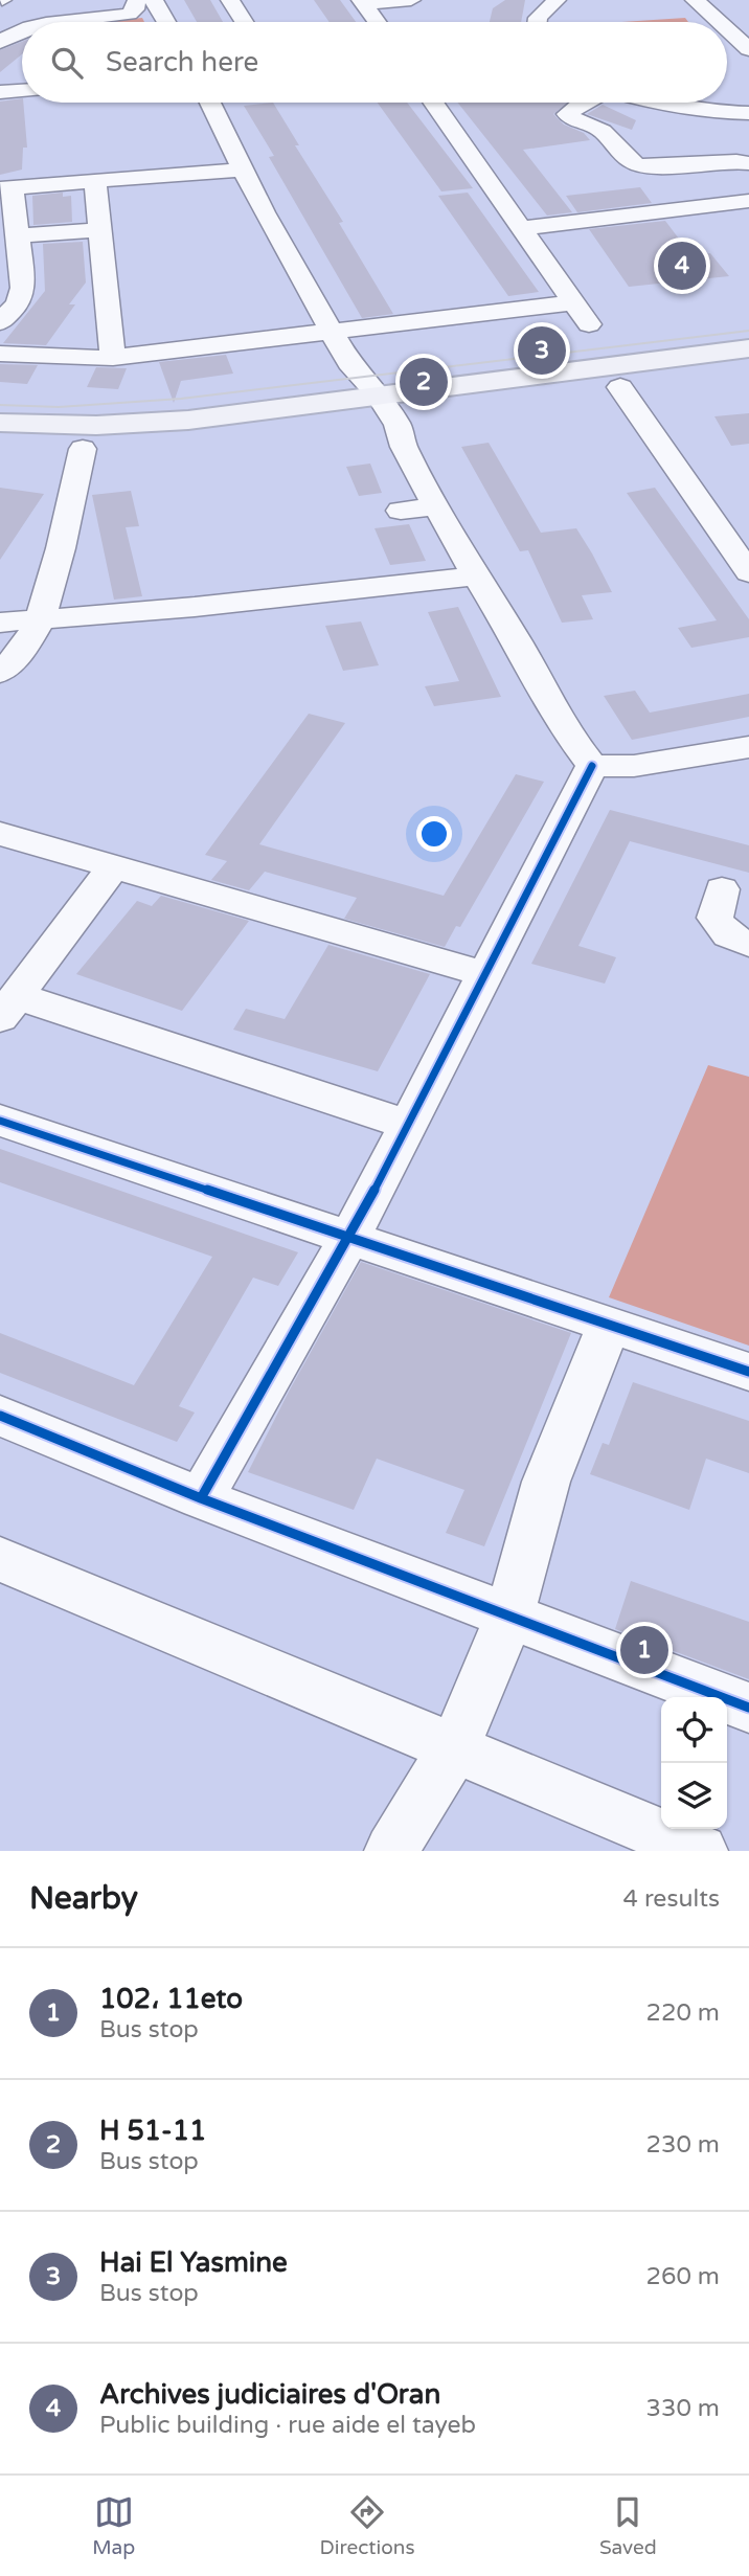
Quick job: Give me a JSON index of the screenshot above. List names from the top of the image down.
{
  "page": {
    "search": "Search here",
    "pins": [
      "4",
      "3",
      "2",
      "1"
    ],
    "heading": ["Nearby", "4 results"],
    "list": [
      {
        "mark": "1",
        "name": "102، 11eto",
        "note": "Bus stop",
        "value": "220 m"
      },
      {
        "mark": "2",
        "name": "H 51-11",
        "note": "Bus stop",
        "value": "230 m"
      },
      {
        "mark": "3",
        "name": "Hai El Yasmine",
        "note": "Bus stop",
        "value": "260 m"
      },
      {
        "mark": "4",
        "name": "Archives judiciaires d'Oran",
        "note": "Public building · rue aide el tayeb",
        "value": "330 m"
      }
    ],
    "nav": ["Map", "Directions", "Saved"]
  }
}
